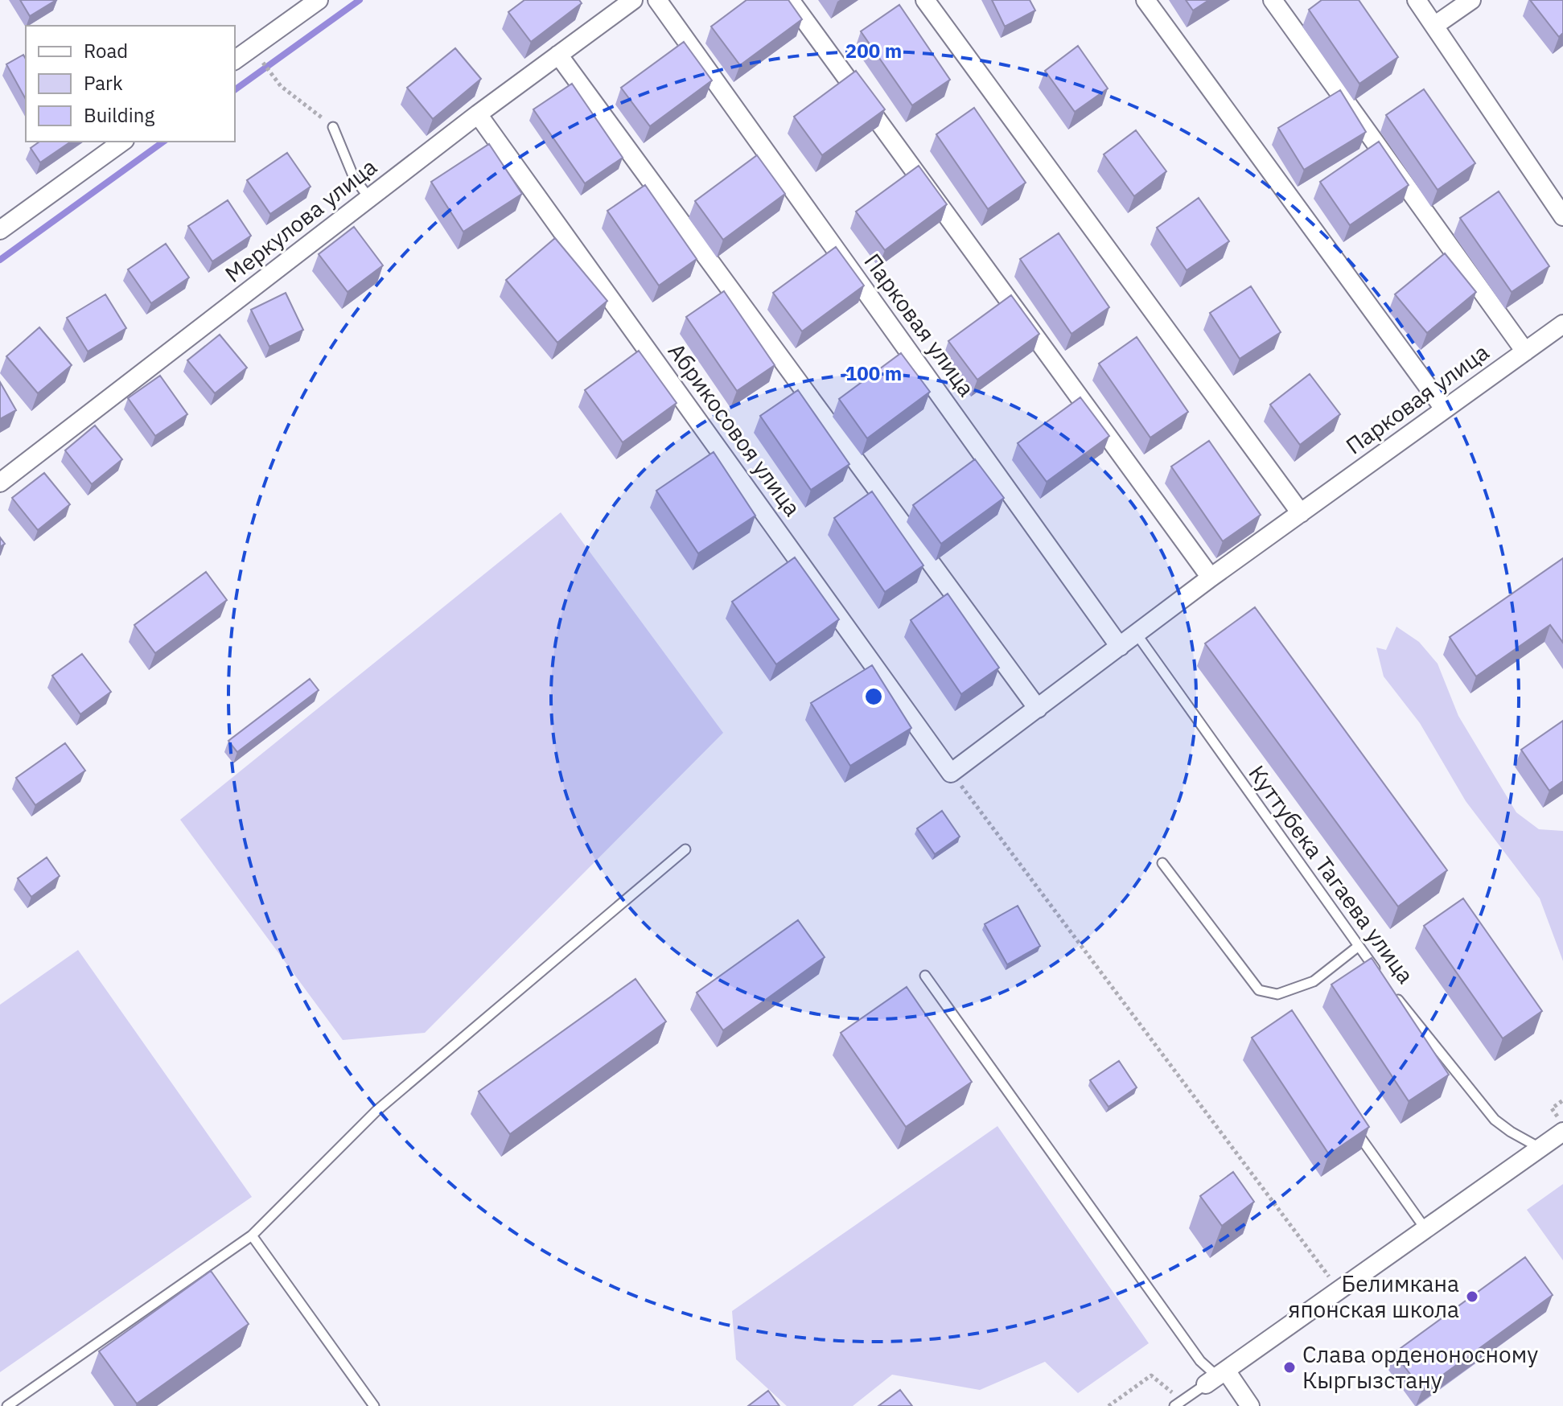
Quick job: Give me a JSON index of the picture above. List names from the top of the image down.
{
  "streets": {
    "street": ["Меркулова улица", "Парковая улица", "Абрикосовоя улица"],
    "lane": ["Куттубека Тагаева улица"]
  },
  "crossings": [
    ["Меркулова улица", "Абрикосовоя улица"],
    ["Парковая улица", "Абрикосовоя улица"],
    ["Парковая улица", "Куттубека Тагаева улица"]
  ],
  "places": ["Белимкана японская школа", "Слава орденоносному Кыргызстану"],
  "legend": ["Road", "Park", "Building"],
  "rings": ["200 m", "100 m"]
}
